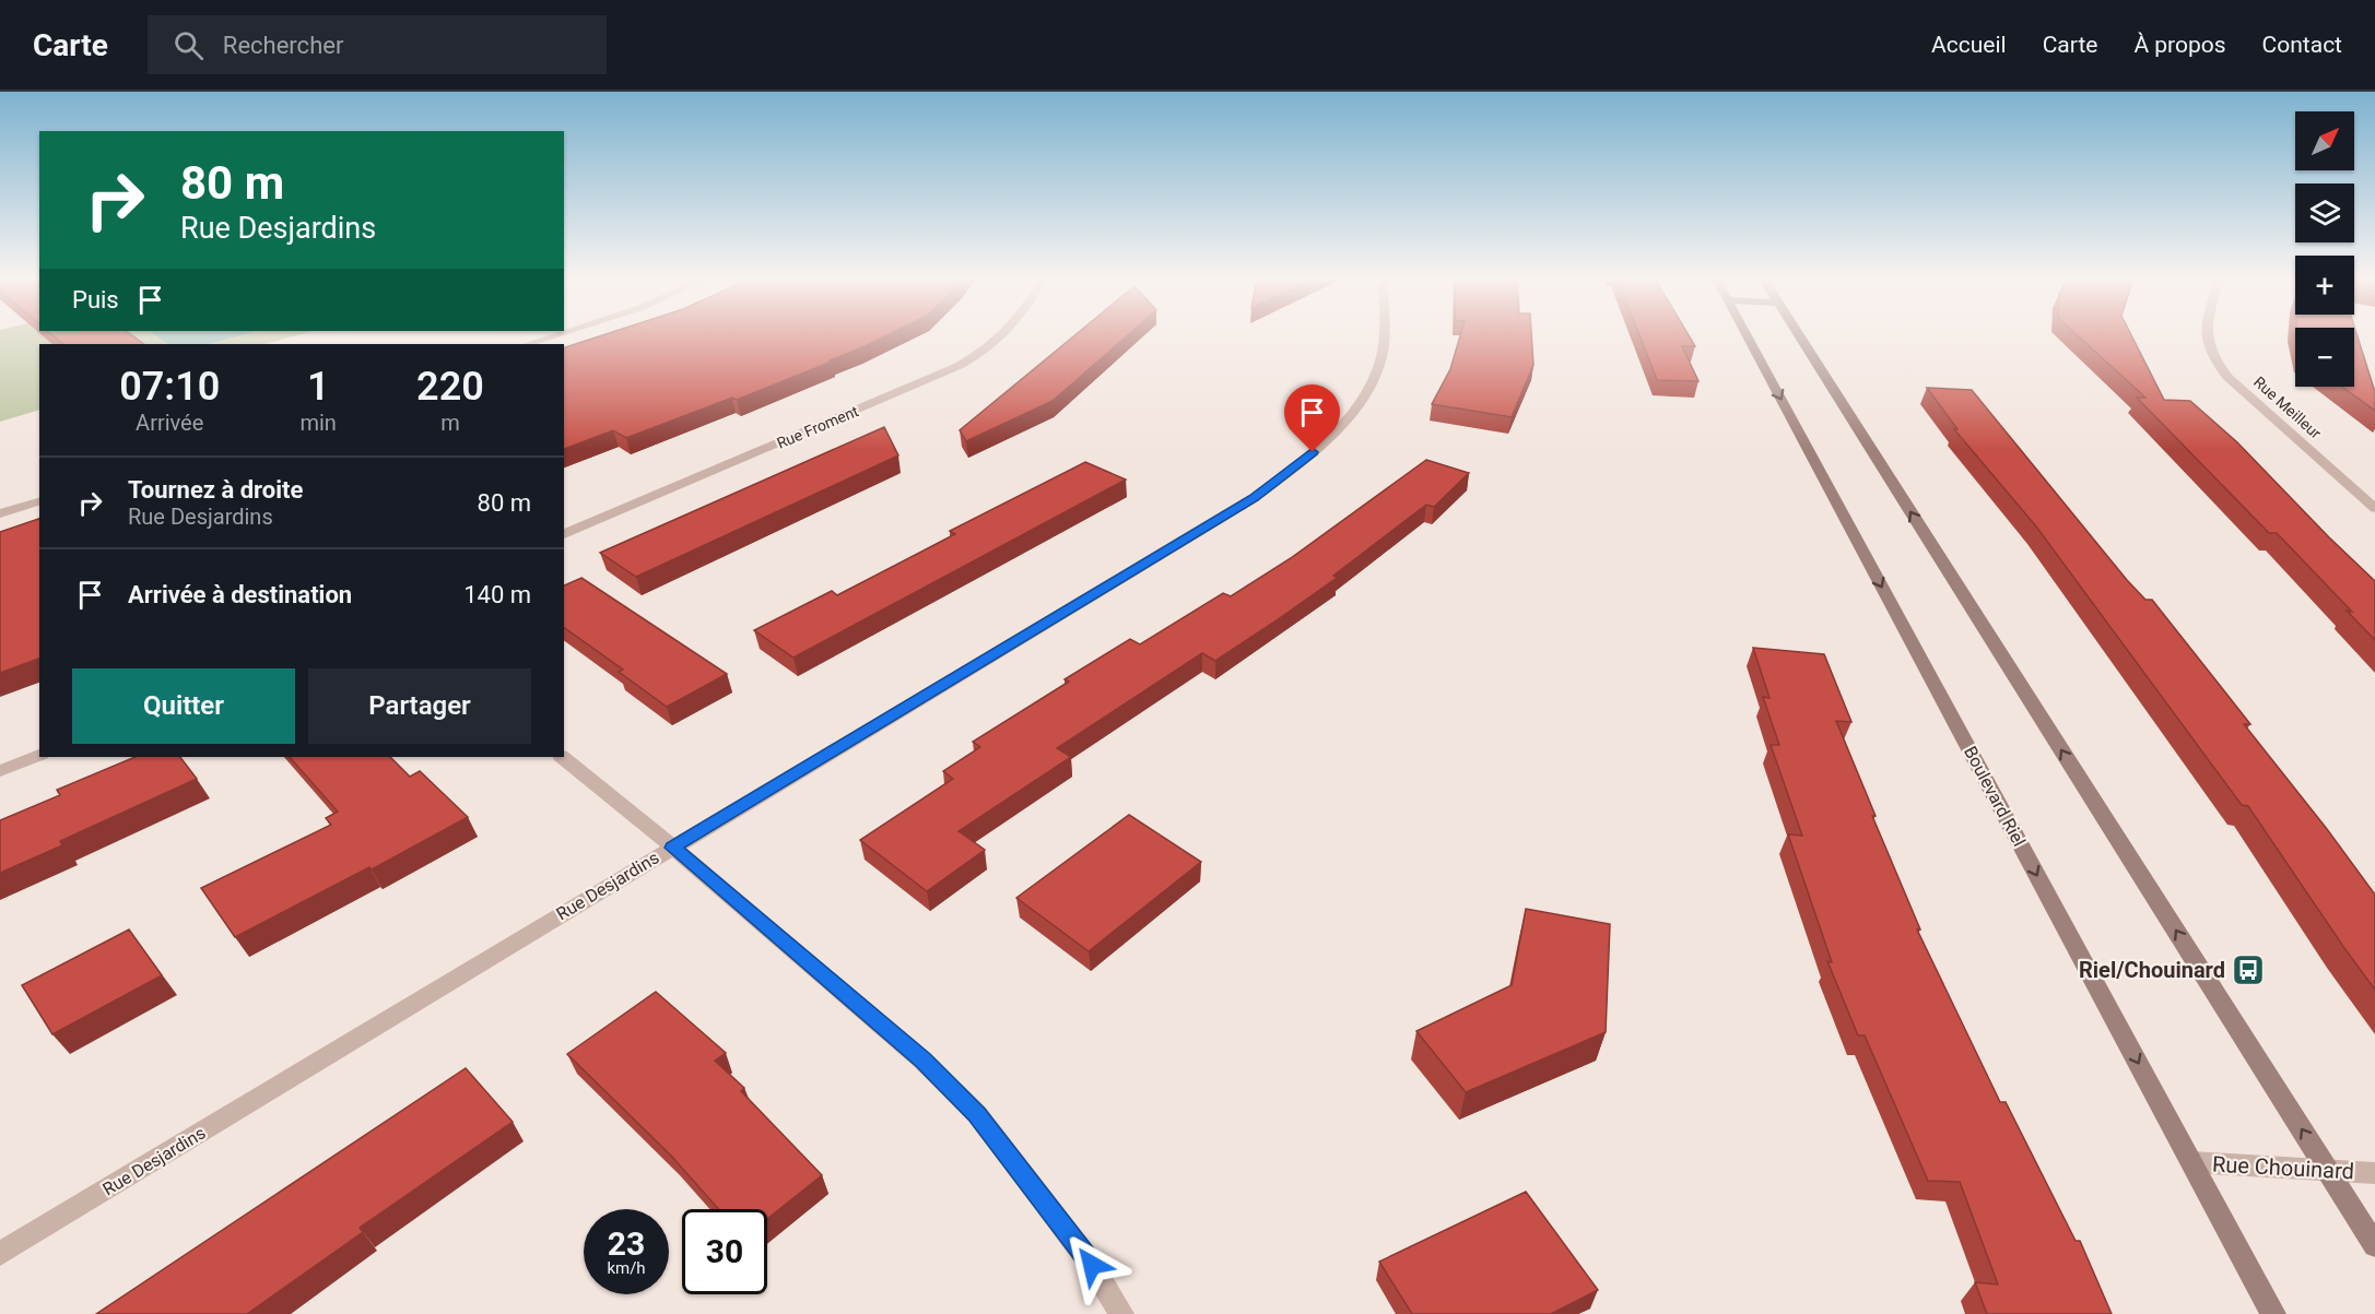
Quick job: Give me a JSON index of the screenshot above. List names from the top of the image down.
{
  "streets": {
    "street": [
      "Rue Meilleur",
      "Rue Froment",
      "Boulevard Riel",
      "Rue Desjardins",
      "Rue Chouinard"
    ]
  },
  "crossings": [
    ["Boulevard Riel", "Rue Chouinard"]
  ],
  "places": {
    "bus stop": ["Riel/Chouinard"]
  },
  "north": "top right",
  "page": {
    "header": "Carte",
    "search": "Rechercher",
    "nav": [
      "Accueil",
      "Carte",
      "À propos",
      "Contact"
    ],
    "map_buttons": ["+", "−"],
    "turn": ["80 m", "Rue Desjardins"],
    "then": "Puis",
    "eta": [
      "07:10",
      "Arrivée",
      "1",
      "min",
      "220",
      "m"
    ],
    "list": [
      {
        "name": "Tournez à droite",
        "note": "Rue Desjardins",
        "value": "80 m"
      },
      {
        "name": "Arrivée à destination",
        "value": "140 m"
      }
    ],
    "buttons": ["Quitter", "Partager"],
    "speed": "23 km/h",
    "limit": "30"
  }
}
